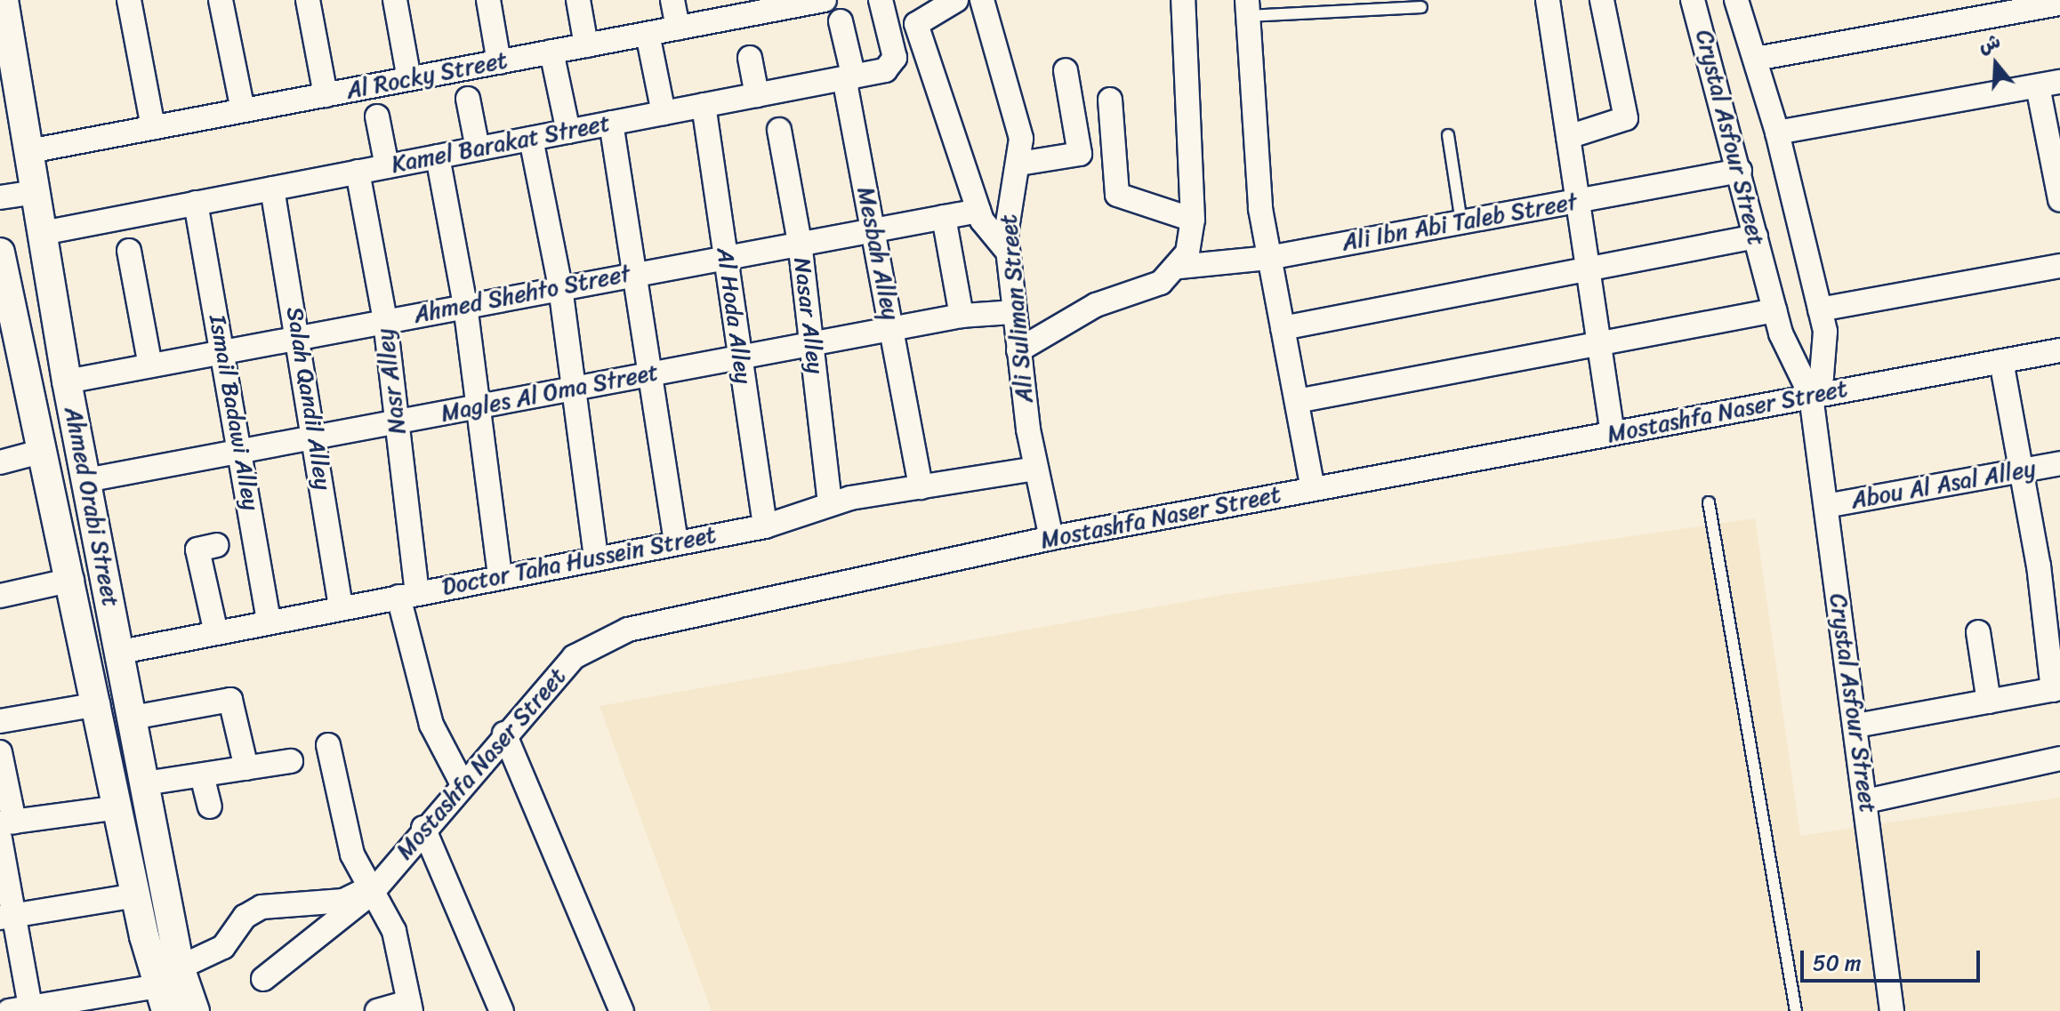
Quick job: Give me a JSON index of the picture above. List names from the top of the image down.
{
  "streets": {
    "street": [
      "Al Rocky Street",
      "Crystal Asfour Street",
      "Kamel Barakat Street",
      "Ali Ibn Abi Taleb Street",
      "Mesbah Alley",
      "Ahmed Shehto Street",
      "Ali Suliman Street",
      "Al Hoda Alley",
      "Nasar Alley",
      "Nasr Alley",
      "Magles Al Oma Street",
      "Salah Qandil Alley",
      "Mostashfa Naser Street",
      "Ismail Badawi Alley",
      "Abou Al Asal Alley",
      "Ahmed Orabi Street",
      "Doctor Taha Hussein Street"
    ]
  },
  "crossings": [
    ["Al Rocky Street", "Ahmed Orabi Street"],
    ["Crystal Asfour Street", "Ali Ibn Abi Taleb Street"],
    ["Crystal Asfour Street", "Mostashfa Naser Street"],
    ["Crystal Asfour Street", "Abou Al Asal Alley"],
    ["Kamel Barakat Street", "Mesbah Alley"],
    ["Kamel Barakat Street", "Al Hoda Alley"],
    ["Kamel Barakat Street", "Nasr Alley"],
    ["Kamel Barakat Street", "Salah Qandil Alley"],
    ["Kamel Barakat Street", "Ismail Badawi Alley"],
    ["Kamel Barakat Street", "Ahmed Orabi Street"],
    ["Mesbah Alley", "Ahmed Shehto Street"],
    ["Mesbah Alley", "Magles Al Oma Street"],
    ["Mesbah Alley", "Doctor Taha Hussein Street"],
    ["Ahmed Shehto Street", "Al Hoda Alley"],
    ["Ahmed Shehto Street", "Nasar Alley"],
    ["Ahmed Shehto Street", "Nasr Alley"],
    ["Ahmed Shehto Street", "Salah Qandil Alley"],
    ["Ahmed Shehto Street", "Ismail Badawi Alley"],
    ["Ahmed Shehto Street", "Ahmed Orabi Street"],
    ["Ali Suliman Street", "Magles Al Oma Street"],
    ["Ali Suliman Street", "Mostashfa Naser Street"],
    ["Ali Suliman Street", "Doctor Taha Hussein Street"],
    ["Al Hoda Alley", "Magles Al Oma Street"],
    ["Al Hoda Alley", "Doctor Taha Hussein Street"],
    ["Nasar Alley", "Magles Al Oma Street"],
    ["Nasar Alley", "Doctor Taha Hussein Street"],
    ["Nasr Alley", "Magles Al Oma Street"],
    ["Nasr Alley", "Mostashfa Naser Street"],
    ["Nasr Alley", "Doctor Taha Hussein Street"],
    ["Magles Al Oma Street", "Salah Qandil Alley"],
    ["Magles Al Oma Street", "Ismail Badawi Alley"],
    ["Magles Al Oma Street", "Ahmed Orabi Street"],
    ["Salah Qandil Alley", "Doctor Taha Hussein Street"],
    ["Ismail Badawi Alley", "Doctor Taha Hussein Street"],
    ["Ahmed Orabi Street", "Doctor Taha Hussein Street"]
  ],
  "scale_bar": "50 m",
  "north": "top"
}
